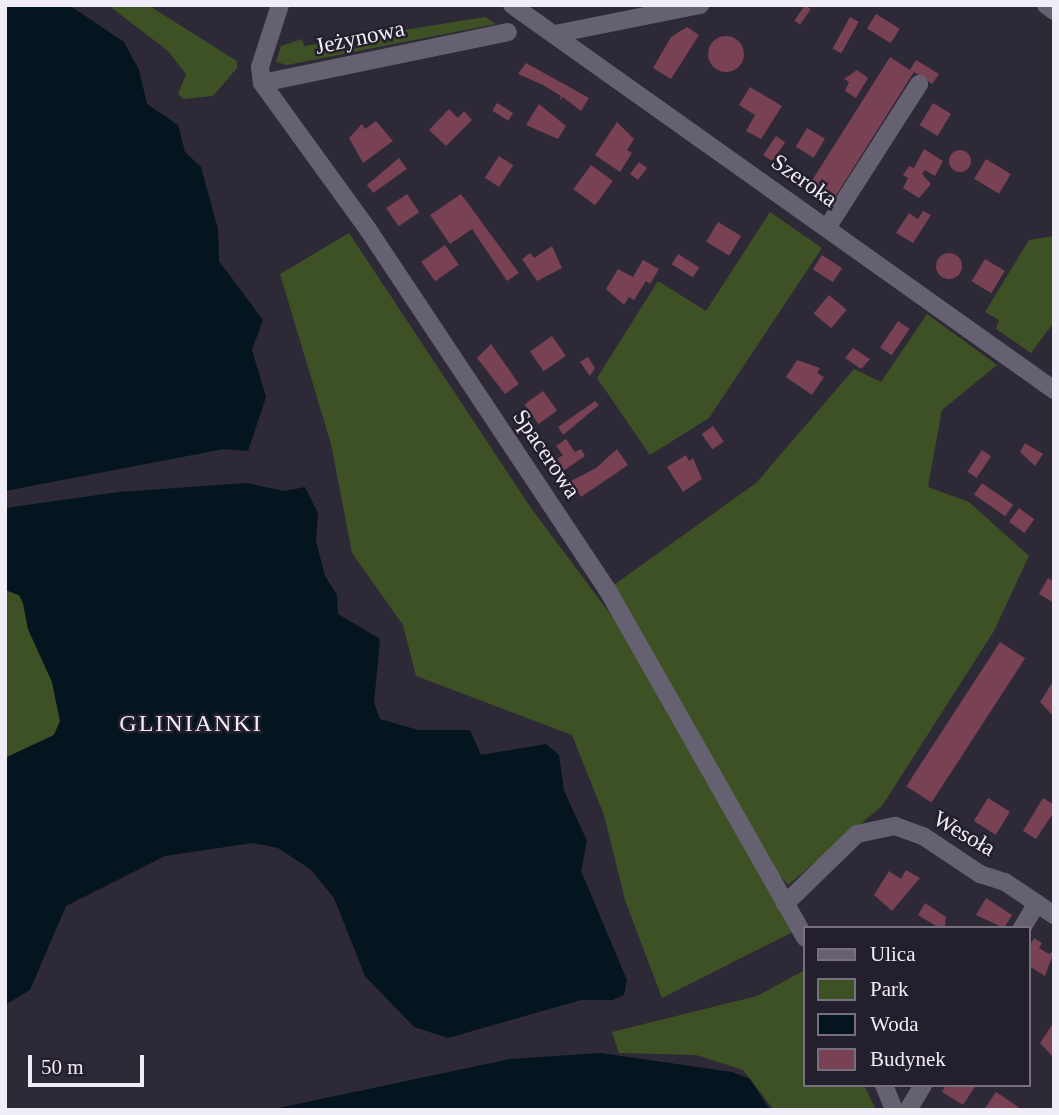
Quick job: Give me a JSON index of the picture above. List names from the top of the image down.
{
  "streets": {
    "street": [
      "Jeżynowa",
      "Szeroka",
      "Spacerowa",
      "Wesoła"
    ]
  },
  "crossings": [
    ["Jeżynowa", "Spacerowa"],
    ["Spacerowa", "Wesoła"]
  ],
  "districts": ["GLINIANKI"],
  "legend": [
    "Ulica",
    "Park",
    "Woda",
    "Budynek"
  ],
  "scale_bar": "50 m"
}
